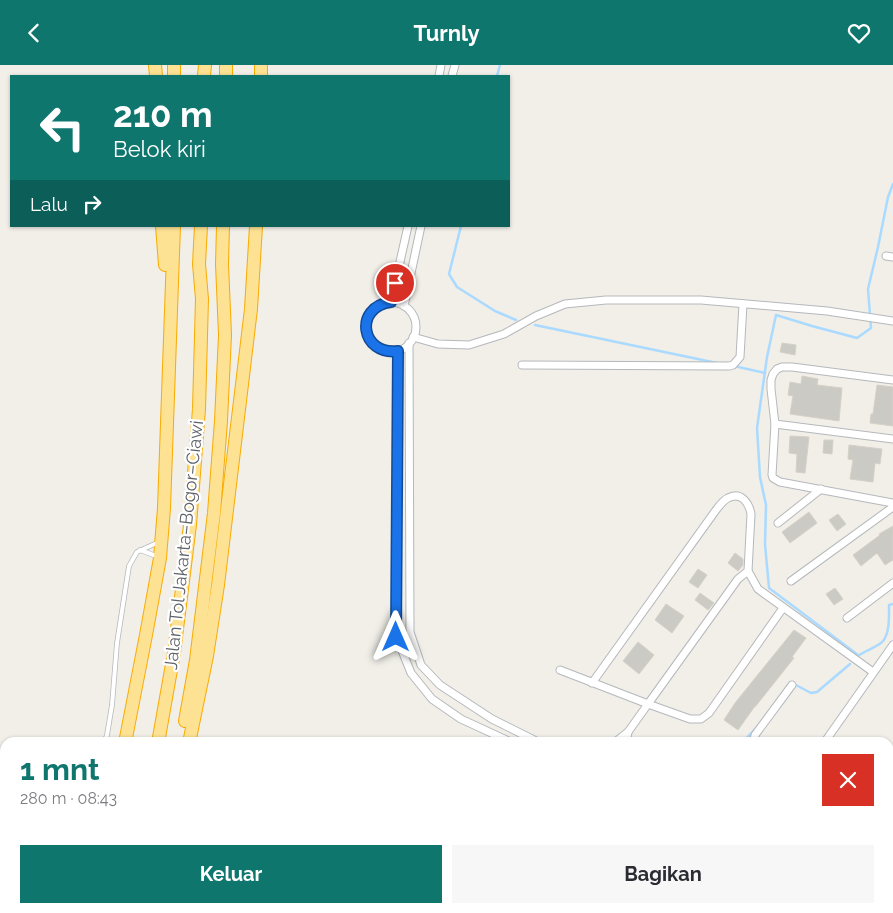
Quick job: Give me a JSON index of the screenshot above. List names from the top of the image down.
{
  "streets": {
    "highway": ["Jalan Tol Jakarta–Bogor–Ciawi"]
  },
  "page": {
    "header": "Turnly",
    "turn": ["210 m", "Belok kiri"],
    "then": "Lalu",
    "heading": ["1 mnt", "280 m · 08:43"],
    "buttons": ["Keluar", "Bagikan"]
  }
}
